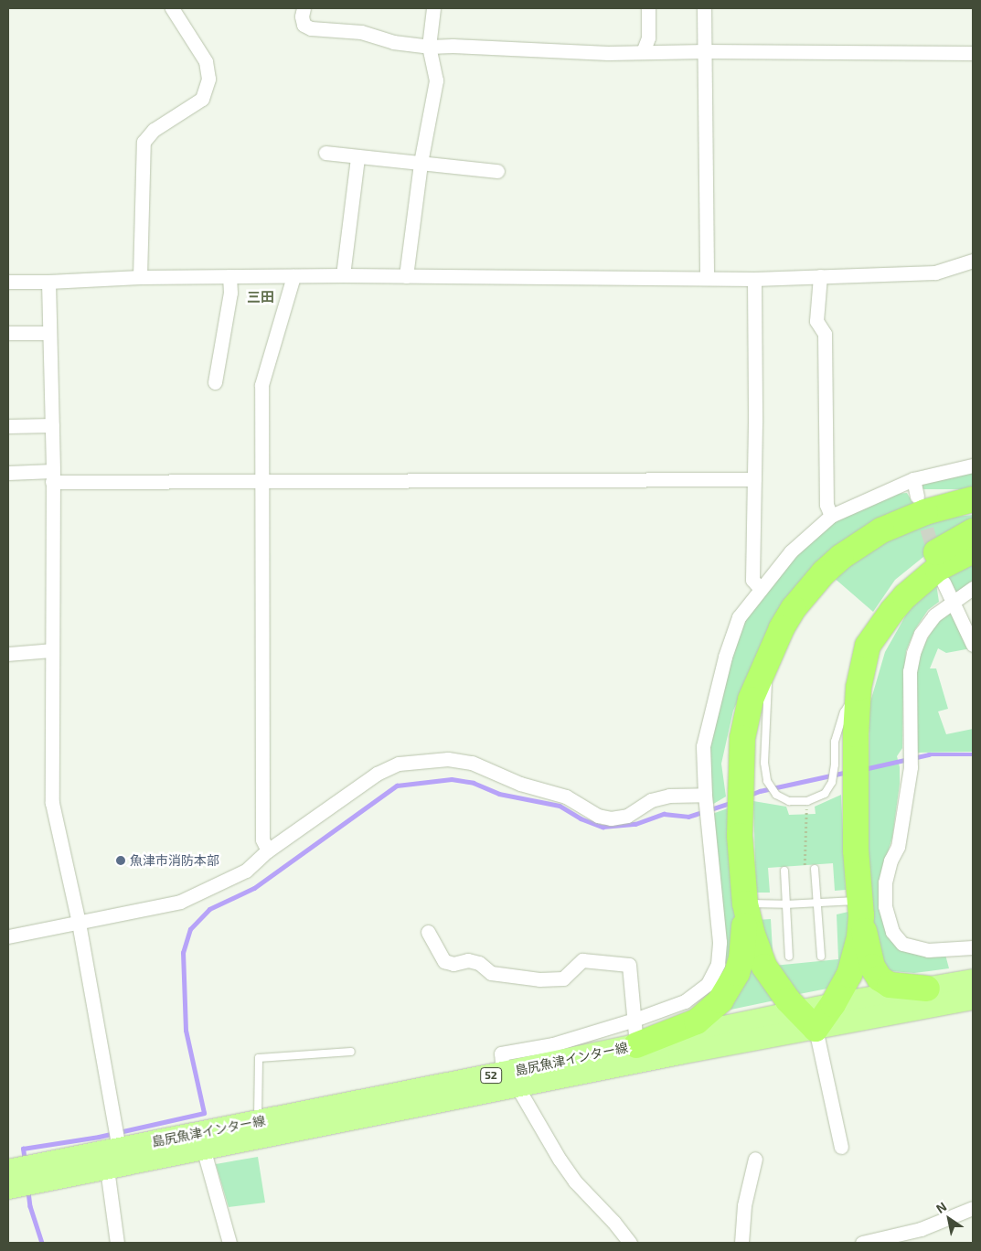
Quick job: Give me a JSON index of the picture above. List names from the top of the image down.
{
  "streets": {
    "main road": ["島尻魚津インター線", "52"]
  },
  "districts": ["三田"],
  "places": ["魚津市消防本部"],
  "north": "top left"
}
